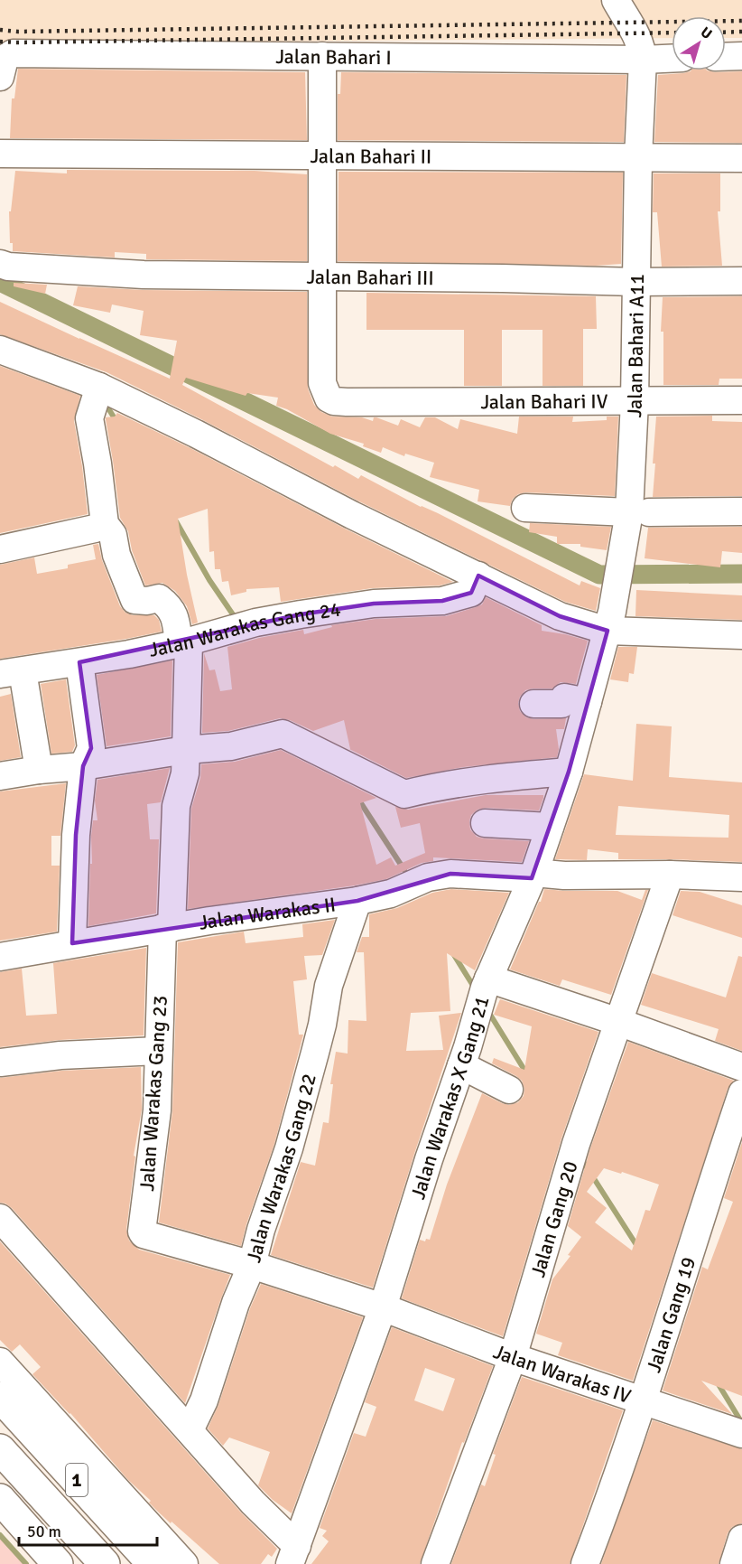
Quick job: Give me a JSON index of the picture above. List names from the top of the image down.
{
  "streets": {
    "highway": ["1"],
    "street": [
      "Jalan Bahari I",
      "Jalan Bahari II",
      "Jalan Bahari III",
      "Jalan Bahari A11",
      "Jalan Bahari IV",
      "Jalan Warakas Gang 24",
      "Jalan Warakas II",
      "Jalan Warakas Gang 23",
      "Jalan Warakas X Gang 21",
      "Jalan Warakas Gang 22",
      "Jalan Gang 20",
      "Jalan Gang 19",
      "Jalan Warakas IV"
    ]
  },
  "crossings": [
    ["Jalan Bahari I", "Jalan Bahari A11"],
    ["Jalan Bahari II", "Jalan Bahari A11"],
    ["Jalan Bahari III", "Jalan Bahari A11"],
    ["Jalan Bahari III", "Jalan Bahari IV"],
    ["Jalan Bahari A11", "Jalan Bahari IV"],
    ["Jalan Bahari A11", "Jalan Warakas X Gang 21"],
    ["Jalan Warakas Gang 24", "Jalan Warakas Gang 23"],
    ["Jalan Warakas II", "Jalan Warakas Gang 23"],
    ["Jalan Warakas II", "Jalan Warakas X Gang 21"],
    ["Jalan Warakas II", "Jalan Warakas Gang 22"],
    ["Jalan Warakas II", "Jalan Gang 20"],
    ["Jalan Warakas Gang 23", "Jalan Warakas X Gang 21"],
    ["Jalan Warakas Gang 23", "Jalan Warakas Gang 22"],
    ["Jalan Warakas Gang 23", "Jalan Warakas IV"],
    ["Jalan Warakas X Gang 21", "Jalan Warakas IV"],
    ["Jalan Gang 20", "Jalan Warakas IV"],
    ["Jalan Gang 19", "Jalan Warakas IV"]
  ],
  "scale_bar": "50 m",
  "north": "top right"
}
